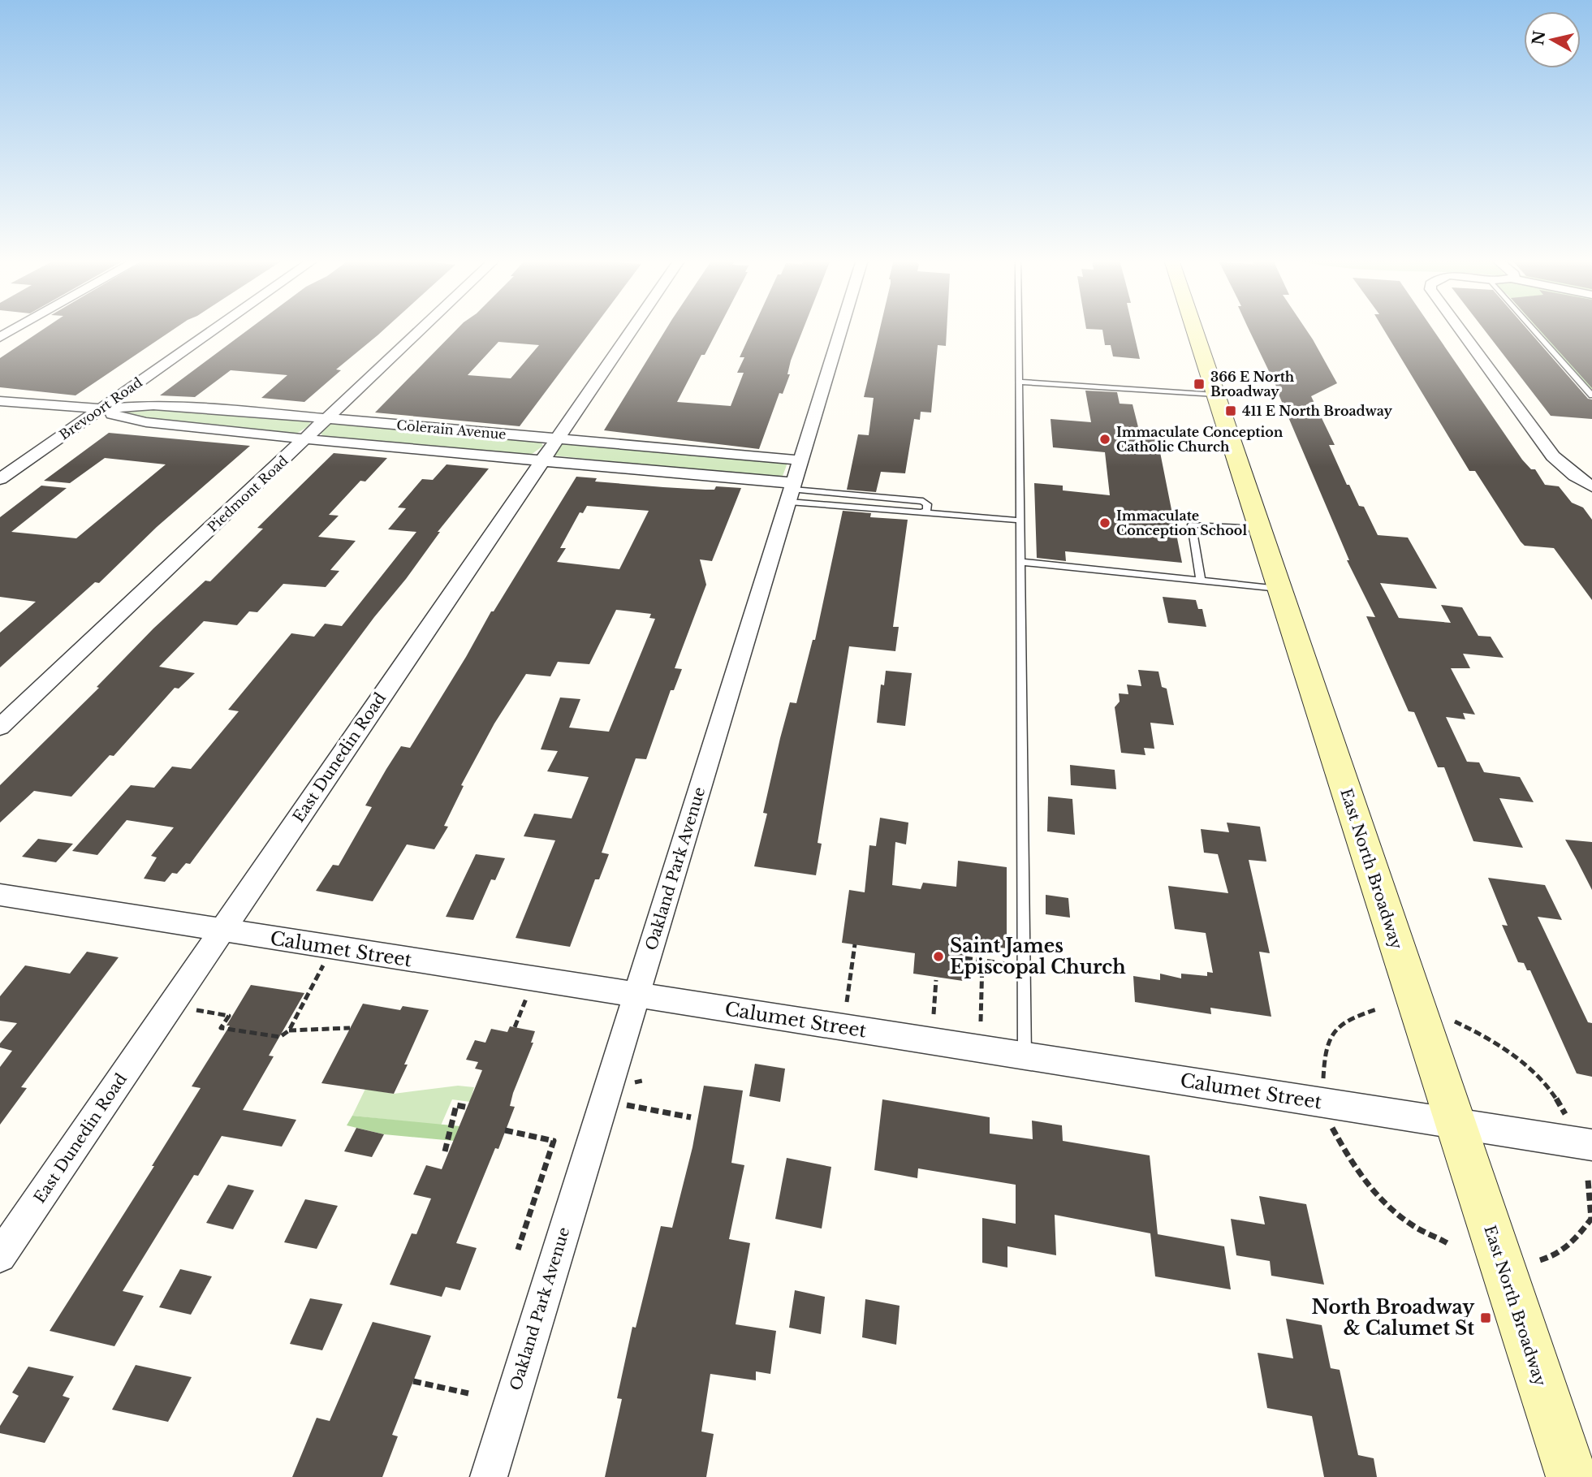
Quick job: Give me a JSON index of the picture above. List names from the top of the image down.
{
  "streets": {
    "main road": ["East North Broadway"],
    "street": [
      "Brevoort Road",
      "Colerain Avenue",
      "Piedmont Road",
      "East Dunedin Road",
      "Oakland Park Avenue",
      "Calumet Street"
    ]
  },
  "crossings": [
    ["Brevoort Road", "Colerain Avenue"],
    ["Colerain Avenue", "Piedmont Road"],
    ["Colerain Avenue", "East Dunedin Road"],
    ["Colerain Avenue", "Oakland Park Avenue"],
    ["East Dunedin Road", "Calumet Street"],
    ["Oakland Park Avenue", "Calumet Street"],
    ["East North Broadway", "Calumet Street"]
  ],
  "places": {
    "transit": ["366 E North Broadway", "411 E North Broadway", "North Broadway & Calumet St"],
    "other": ["Immaculate Conception Catholic Church", "Immaculate Conception School", "Saint James Episcopal Church"]
  },
  "north": "left"
}
